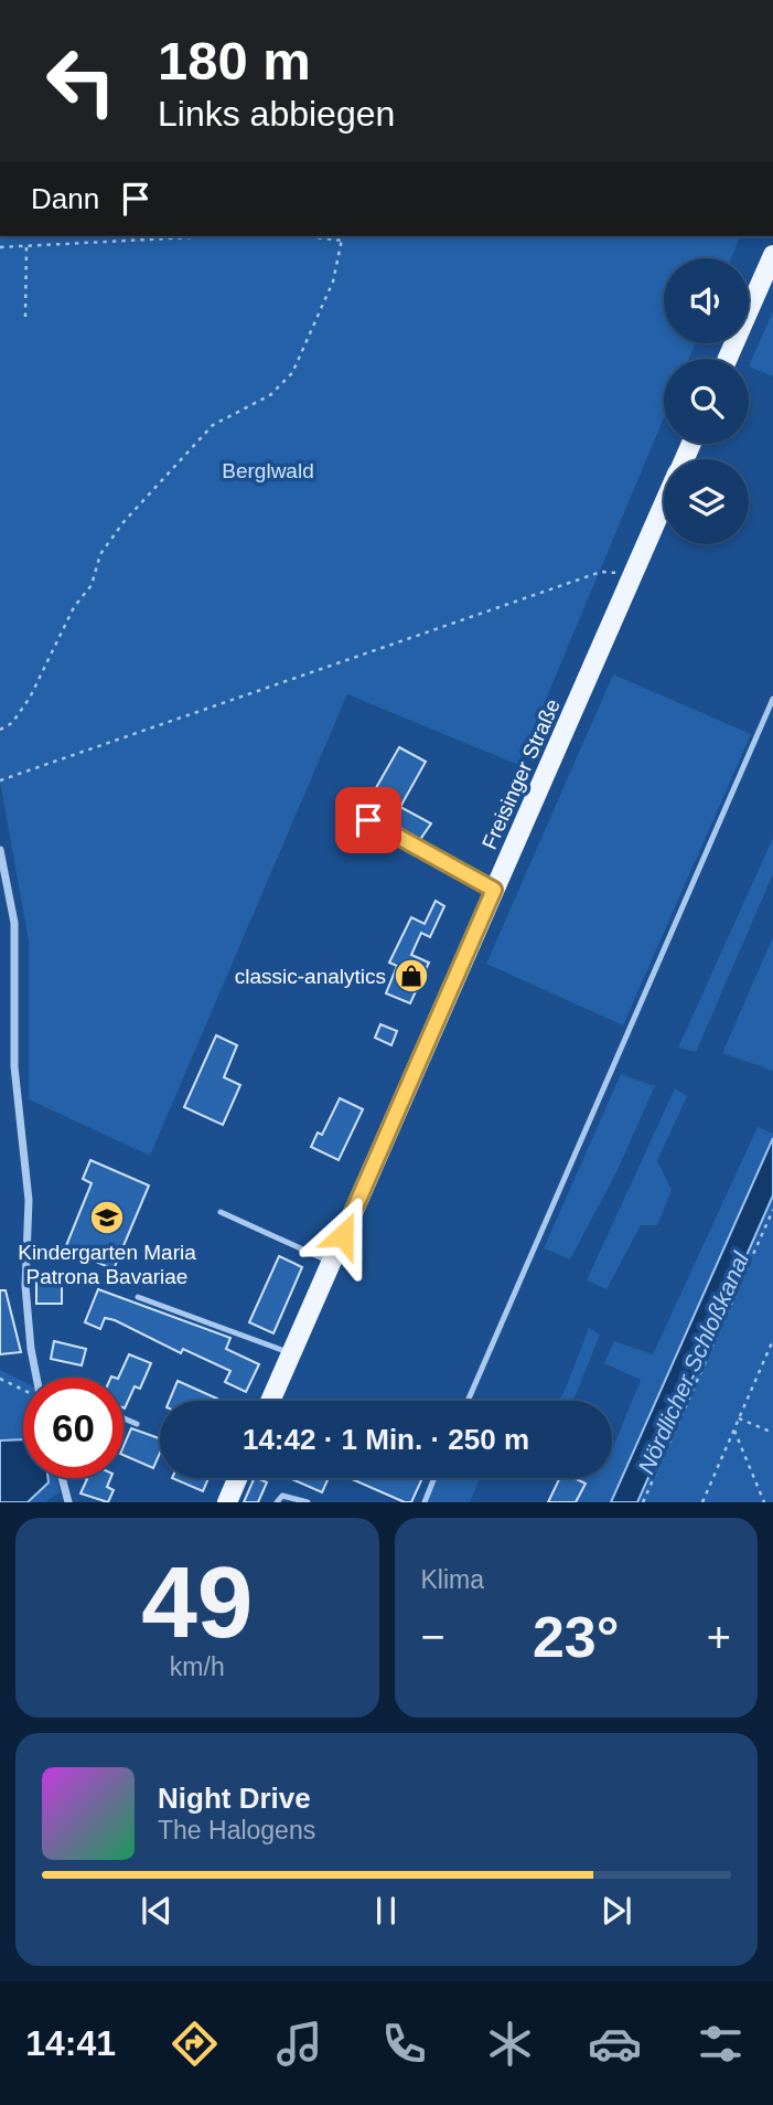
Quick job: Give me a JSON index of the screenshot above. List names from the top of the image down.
{
  "streets": {
    "main road": ["Freisinger Straße"]
  },
  "water": ["Nördlicher Schloßkanal"],
  "parks": ["Berglwald"],
  "places": {
    "shop": ["classic-analytics"],
    "school or university": ["Kindergarten Maria Patrona Bavariae"]
  },
  "page": {
    "turn": ["180 m", "Links abbiegen"],
    "then": "Dann",
    "limit": "60",
    "trip": "14:42 · 1 Min. · 250 m",
    "tile": [
      ["49", "km/h"],
      "Klima"
    ],
    "heat": ["−", "23°", "+"],
    "song": ["Night Drive", "The Halogens"],
    "tabs": "14:41"
  }
}
